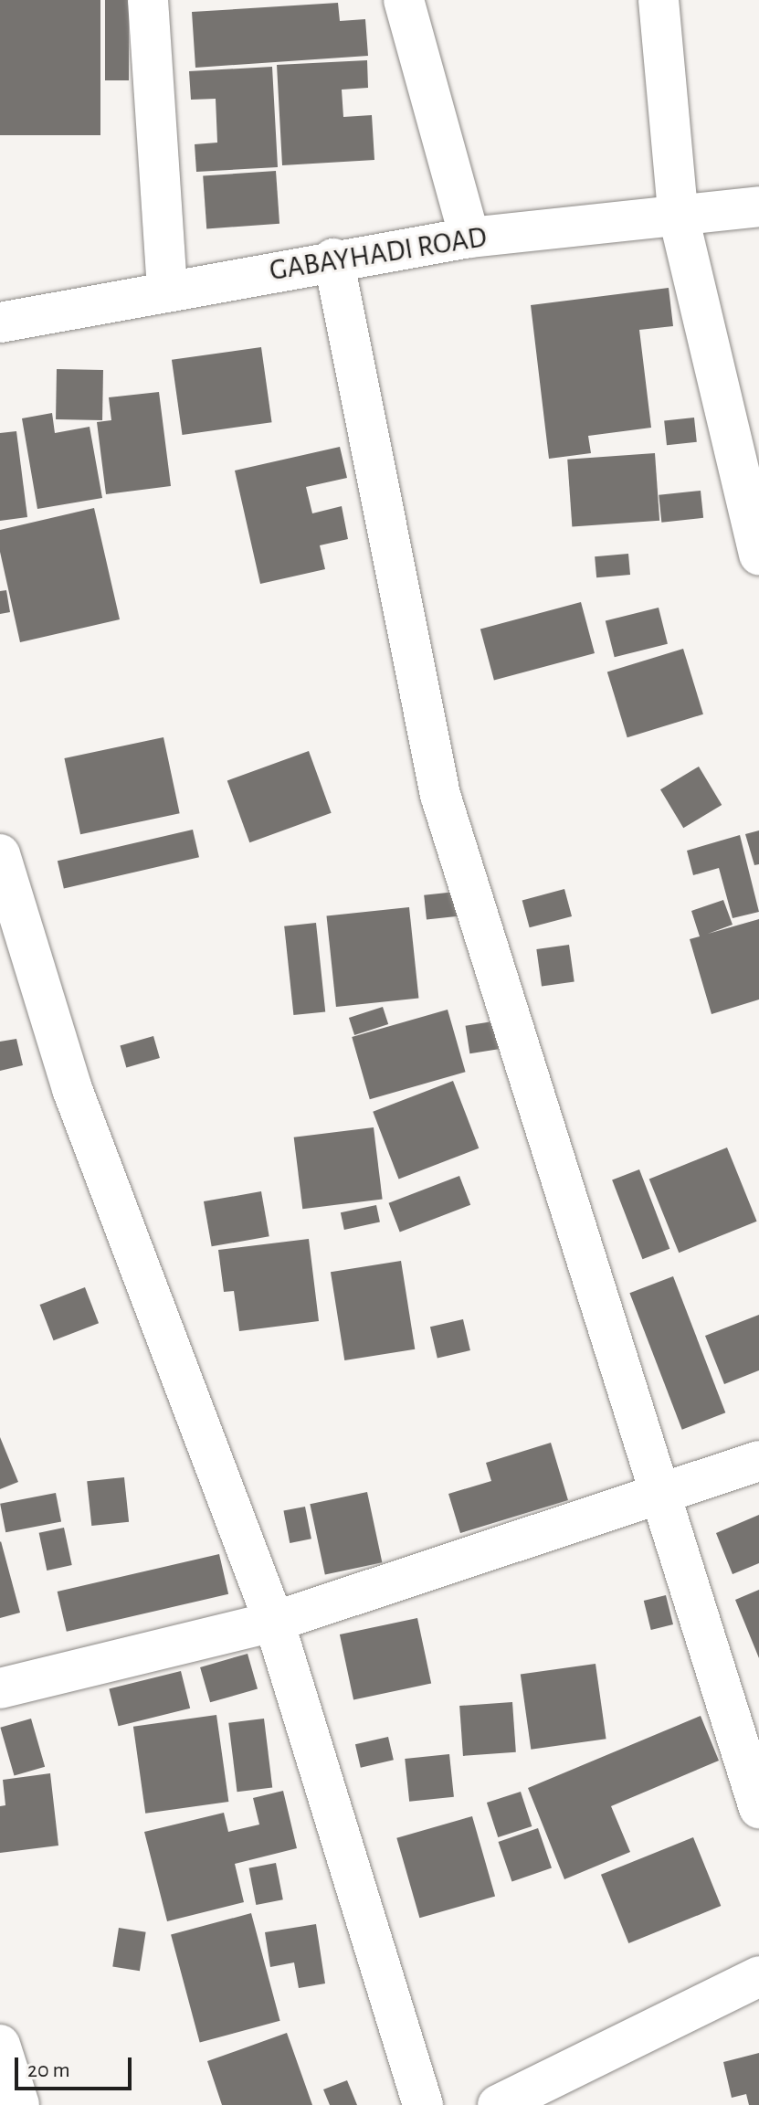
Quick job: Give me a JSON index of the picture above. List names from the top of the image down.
{
  "streets": {
    "street": ["GABAYHADI ROAD"]
  },
  "scale_bar": "20 m"
}
